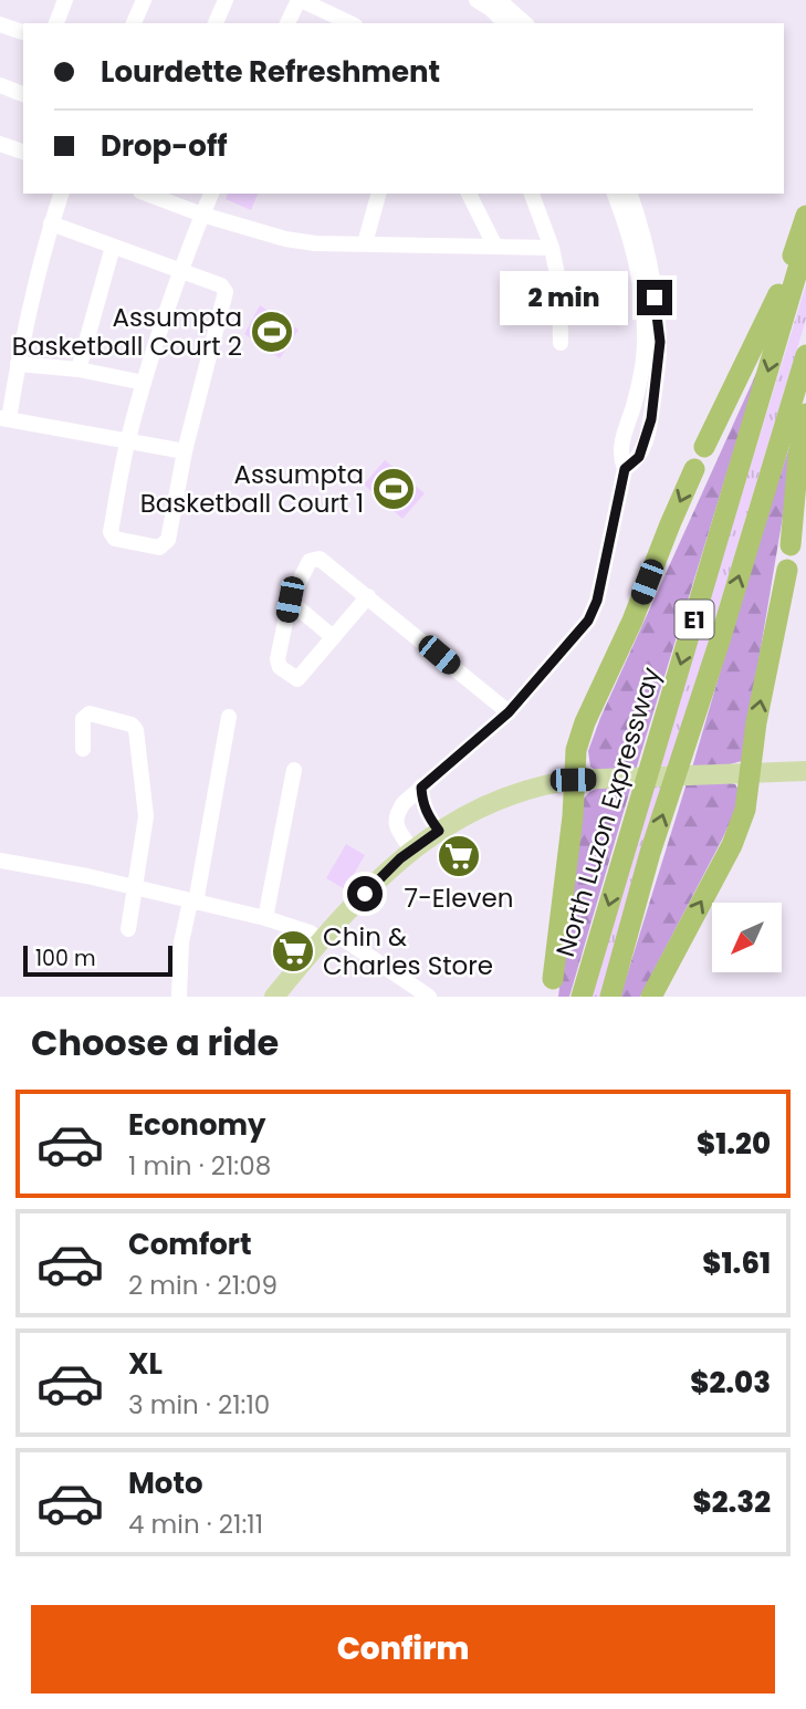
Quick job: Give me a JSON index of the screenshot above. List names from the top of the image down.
{
  "streets": {
    "highway": ["E1", "North Luzon Expressway"]
  },
  "places": {
    "sports": ["Assumpta Basketball Court 2", "Assumpta Basketball Court 1"],
    "supermarket": ["7-Eleven", "Chin & Charles Store"]
  },
  "scale_bar": "100 m",
  "north": "bottom left",
  "page": {
    "banner": ["Lourdette Refreshment", "Drop-off"],
    "bubble": "2 min",
    "scale": "100 m",
    "heading": "Choose a ride",
    "list": [
      {
        "name": "Economy",
        "note": "1 min · 21:08",
        "value": "$1.20"
      },
      {
        "name": "Comfort",
        "note": "2 min · 21:09",
        "value": "$1.61"
      },
      {
        "name": "XL",
        "note": "3 min · 21:10",
        "value": "$2.03"
      },
      {
        "name": "Moto",
        "note": "4 min · 21:11",
        "value": "$2.32"
      }
    ],
    "buttons": "Confirm"
  }
}
